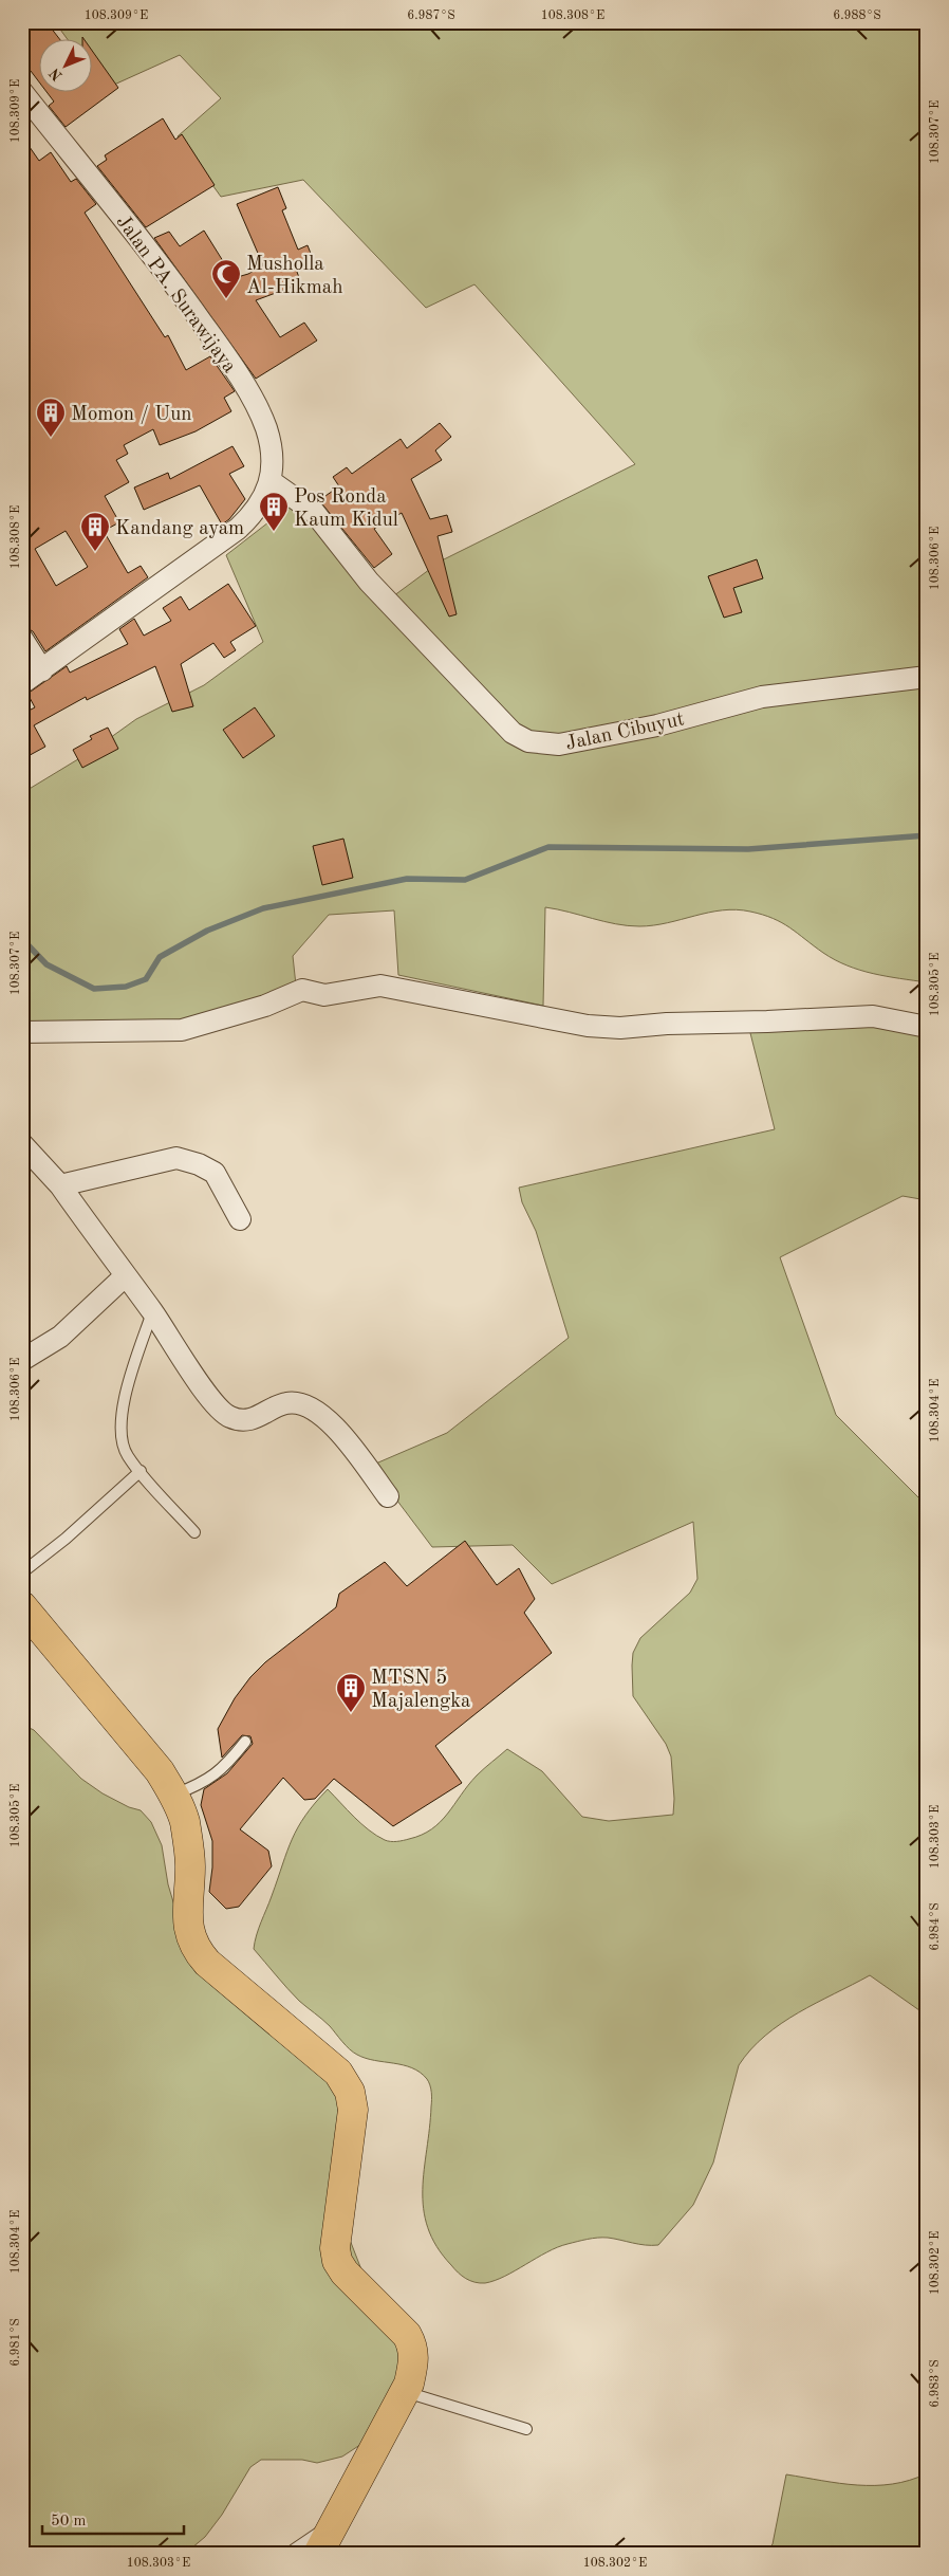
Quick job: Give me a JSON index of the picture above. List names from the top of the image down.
{
  "streets": {
    "street": ["Jalan PA. Surawijaya", "Jalan Cibuyut"]
  },
  "crossings": [
    ["Jalan PA. Surawijaya", "Jalan Cibuyut"]
  ],
  "places": {
    "mosque": ["Musholla Al-Hikmah"],
    "building": [
      "Momon / Uun",
      "Pos Ronda Kaum Kidul",
      "Kandang ayam",
      "MTSN 5 Majalengka"
    ]
  },
  "scale_bar": "50 m",
  "north": "bottom left",
  "coordinates": [
    "108.309°E",
    "6.987°S",
    "108.308°E",
    "6.988°S",
    "108.307°E",
    "108.306°E",
    "108.305°E",
    "108.304°E",
    "108.303°E",
    "6.984°S",
    "108.302°E",
    "6.981°S",
    "6.983°S"
  ]
}
